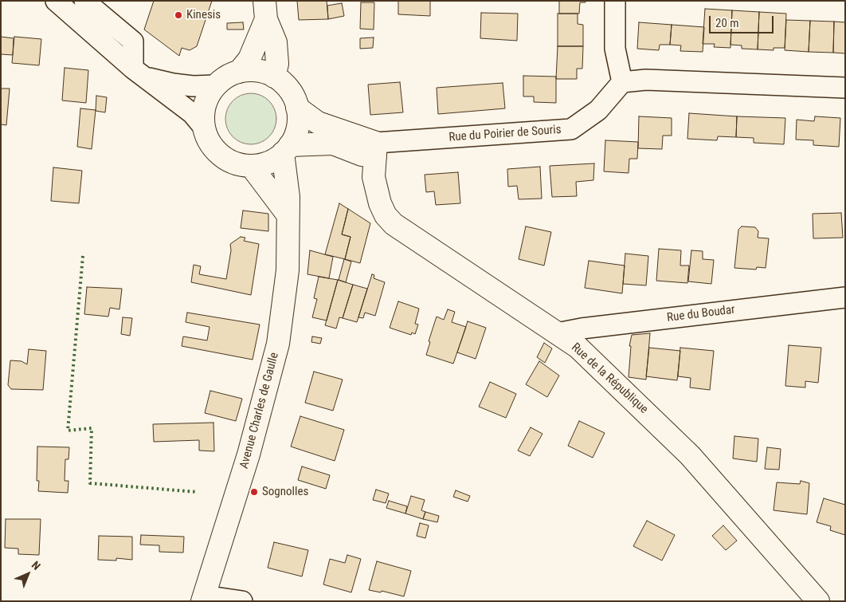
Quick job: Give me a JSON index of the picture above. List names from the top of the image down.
{
  "streets": {
    "main road": ["Rue du Poirier de Souris", "Rue de la République", "Avenue Charles de Gaulle"],
    "street": ["Rue du Boudar"]
  },
  "crossings": [
    ["Rue du Poirier de Souris", "Rue de la République"],
    ["Rue du Poirier de Souris", "Avenue Charles de Gaulle"],
    ["Rue du Boudar", "Rue de la République"]
  ],
  "places": ["Kinesis", "Sognolles"],
  "scale_bar": "20 m",
  "north": "top right"
}
